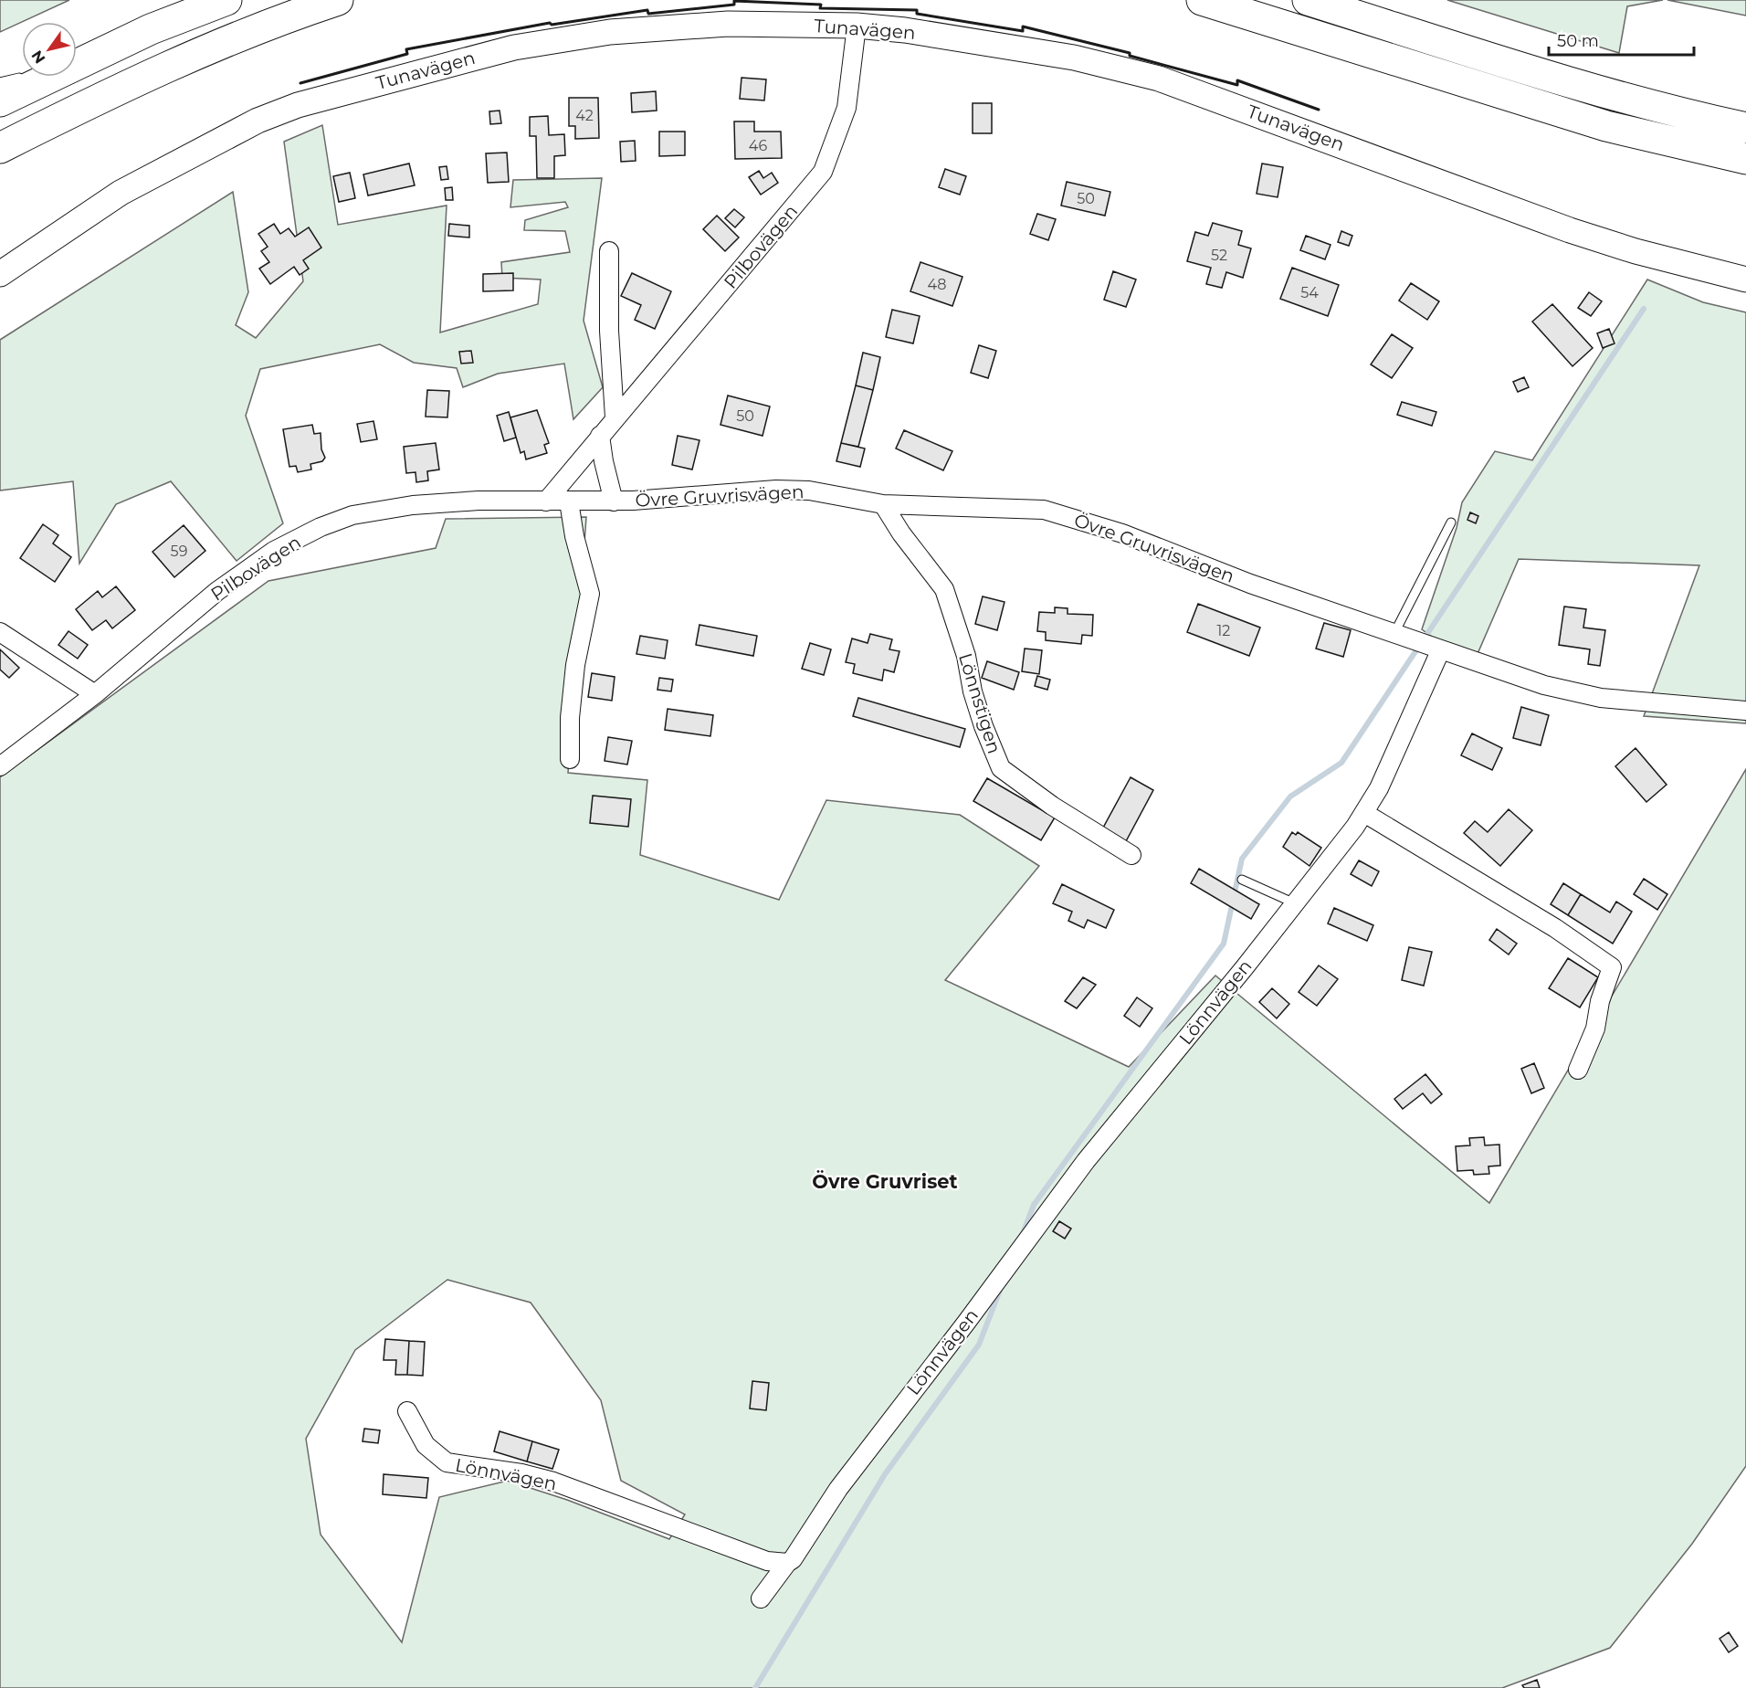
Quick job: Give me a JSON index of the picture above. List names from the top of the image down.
{
  "streets": {
    "street": [
      "Tunavägen",
      "Pilbovägen",
      "Övre Gruvrisvägen",
      "Lönnstigen",
      "Lönnvägen"
    ]
  },
  "crossings": [
    ["Tunavägen", "Pilbovägen"],
    ["Pilbovägen", "Övre Gruvrisvägen"],
    ["Övre Gruvrisvägen", "Lönnstigen"],
    ["Övre Gruvrisvägen", "Lönnvägen"]
  ],
  "districts": ["Övre Gruvriset"],
  "house_numbers": [
    "42",
    "46",
    "50",
    "52",
    "48",
    "54",
    "50",
    "59",
    "12"
  ],
  "scale_bar": "50 m",
  "north": "bottom left"
}
